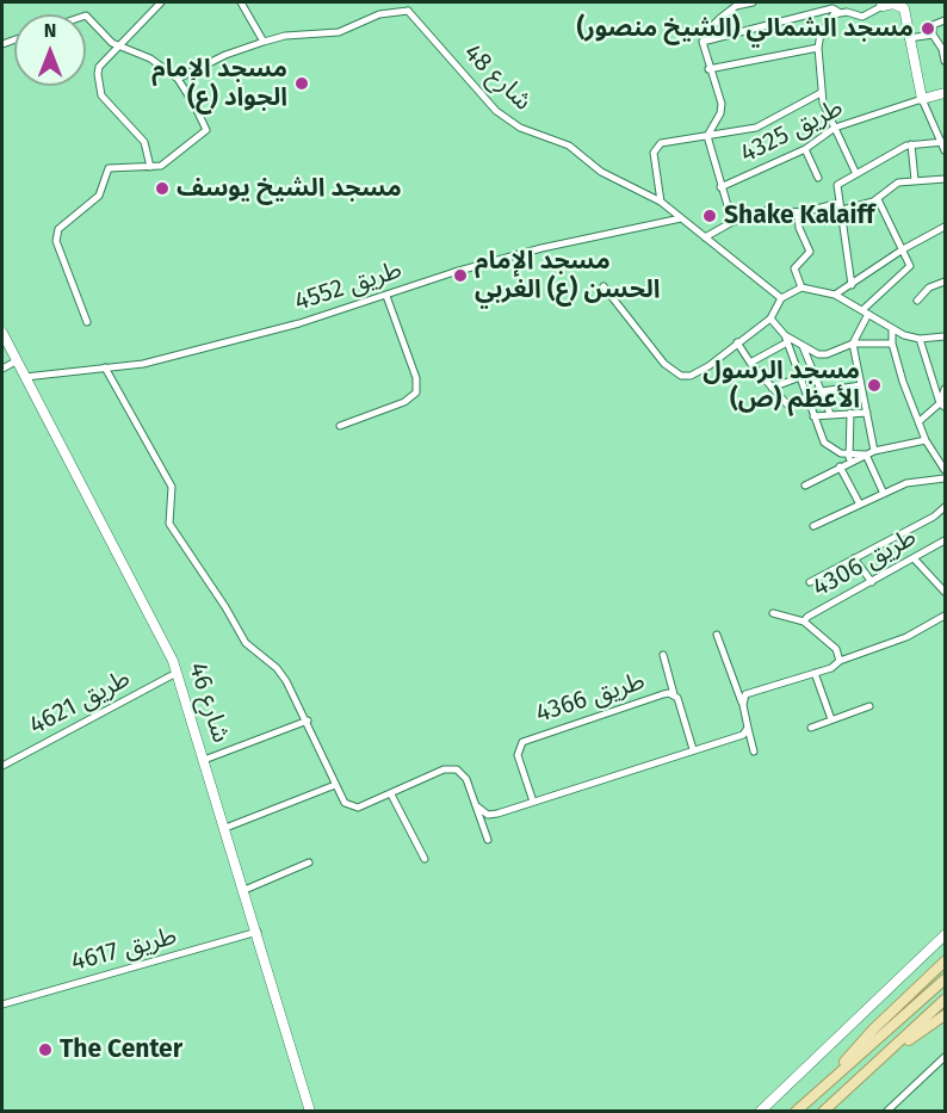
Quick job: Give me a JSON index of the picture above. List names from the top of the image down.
{
  "streets": {
    "street": [
      "شارع 48",
      "طريق 4325",
      "طريق 4552",
      "طريق 4306",
      "طريق 4366",
      "طريق 4621",
      "شارع 46",
      "طريق 4617"
    ]
  },
  "crossings": [
    ["شارع 48", "طريق 4552"],
    ["طريق 4552", "شارع 46"],
    ["طريق 4621", "شارع 46"],
    ["شارع 46", "طريق 4617"]
  ],
  "places": [
    "مسجد الشمالي (الشيخ منصور)",
    "مسجد الإمام الجواد (ع)",
    "مسجد الشيخ يوسف",
    "Shake Kalaiff",
    "مسجد الإمام الحسن (ع) الغربي",
    "مسجد الرسول الأعظم (ص)",
    "The Center"
  ],
  "north": "top"
}
